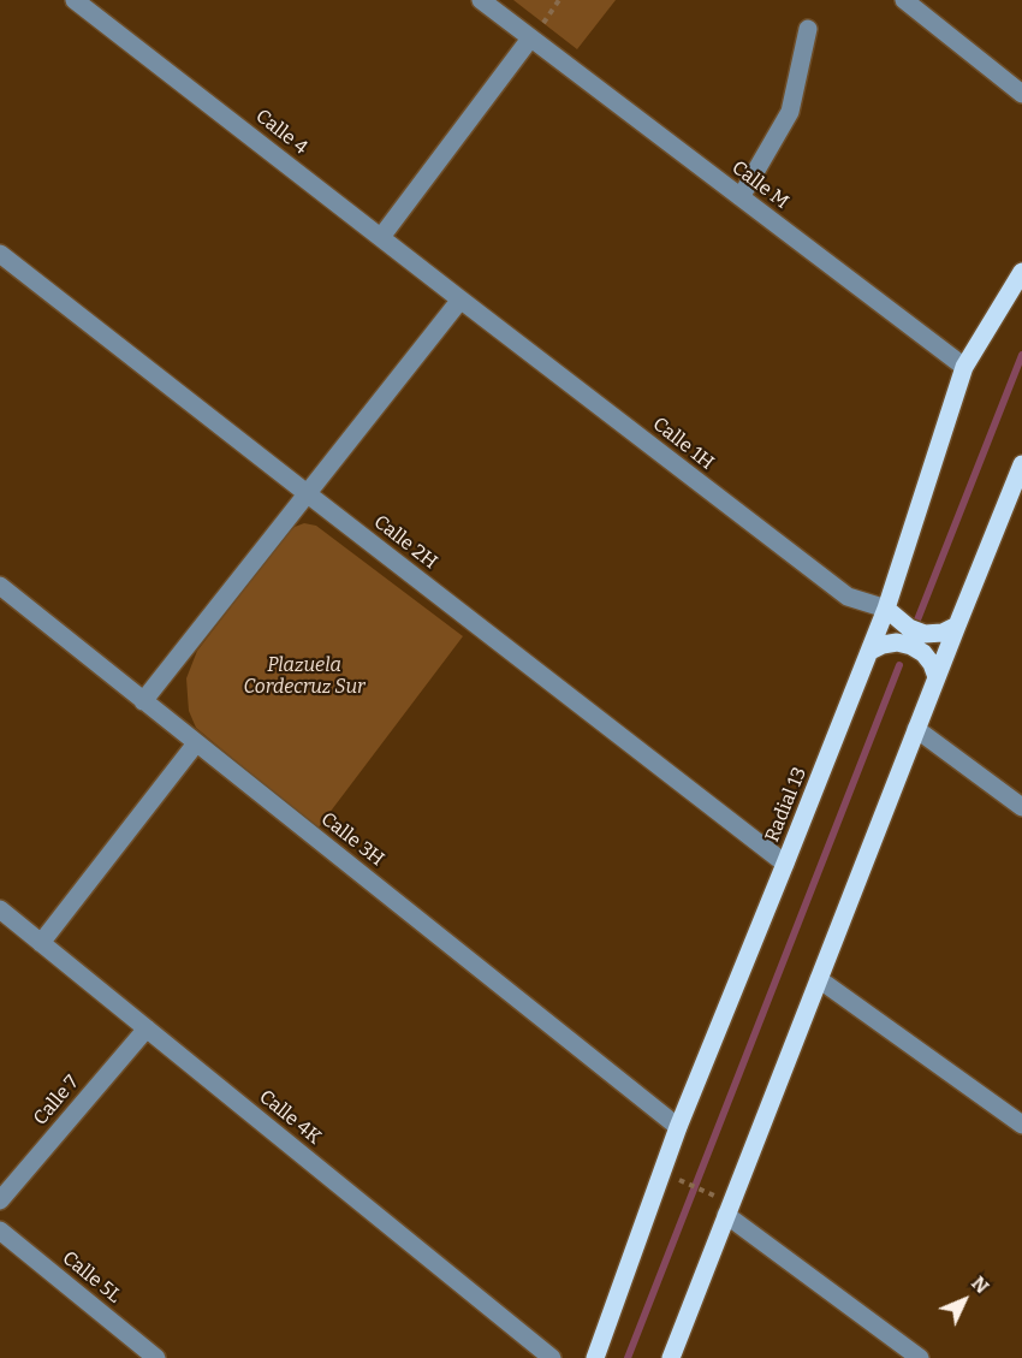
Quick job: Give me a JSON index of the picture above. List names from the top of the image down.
{
  "streets": {
    "main road": ["Radial 13"],
    "street": [
      "Calle 4",
      "Calle M",
      "Calle 1H",
      "Calle 2H",
      "Calle 3H",
      "Calle 7",
      "Calle 4K",
      "Calle 5L"
    ]
  },
  "crossings": [
    ["Calle 4", "Calle 1H"],
    ["Calle M", "Radial 13"],
    ["Calle 1H", "Radial 13"],
    ["Calle 2H", "Radial 13"],
    ["Radial 13", "Calle 3H"],
    ["Calle 7", "Calle 4K"]
  ],
  "parks": ["Plazuela Cordecruz Sur"],
  "north": "top right"
}
